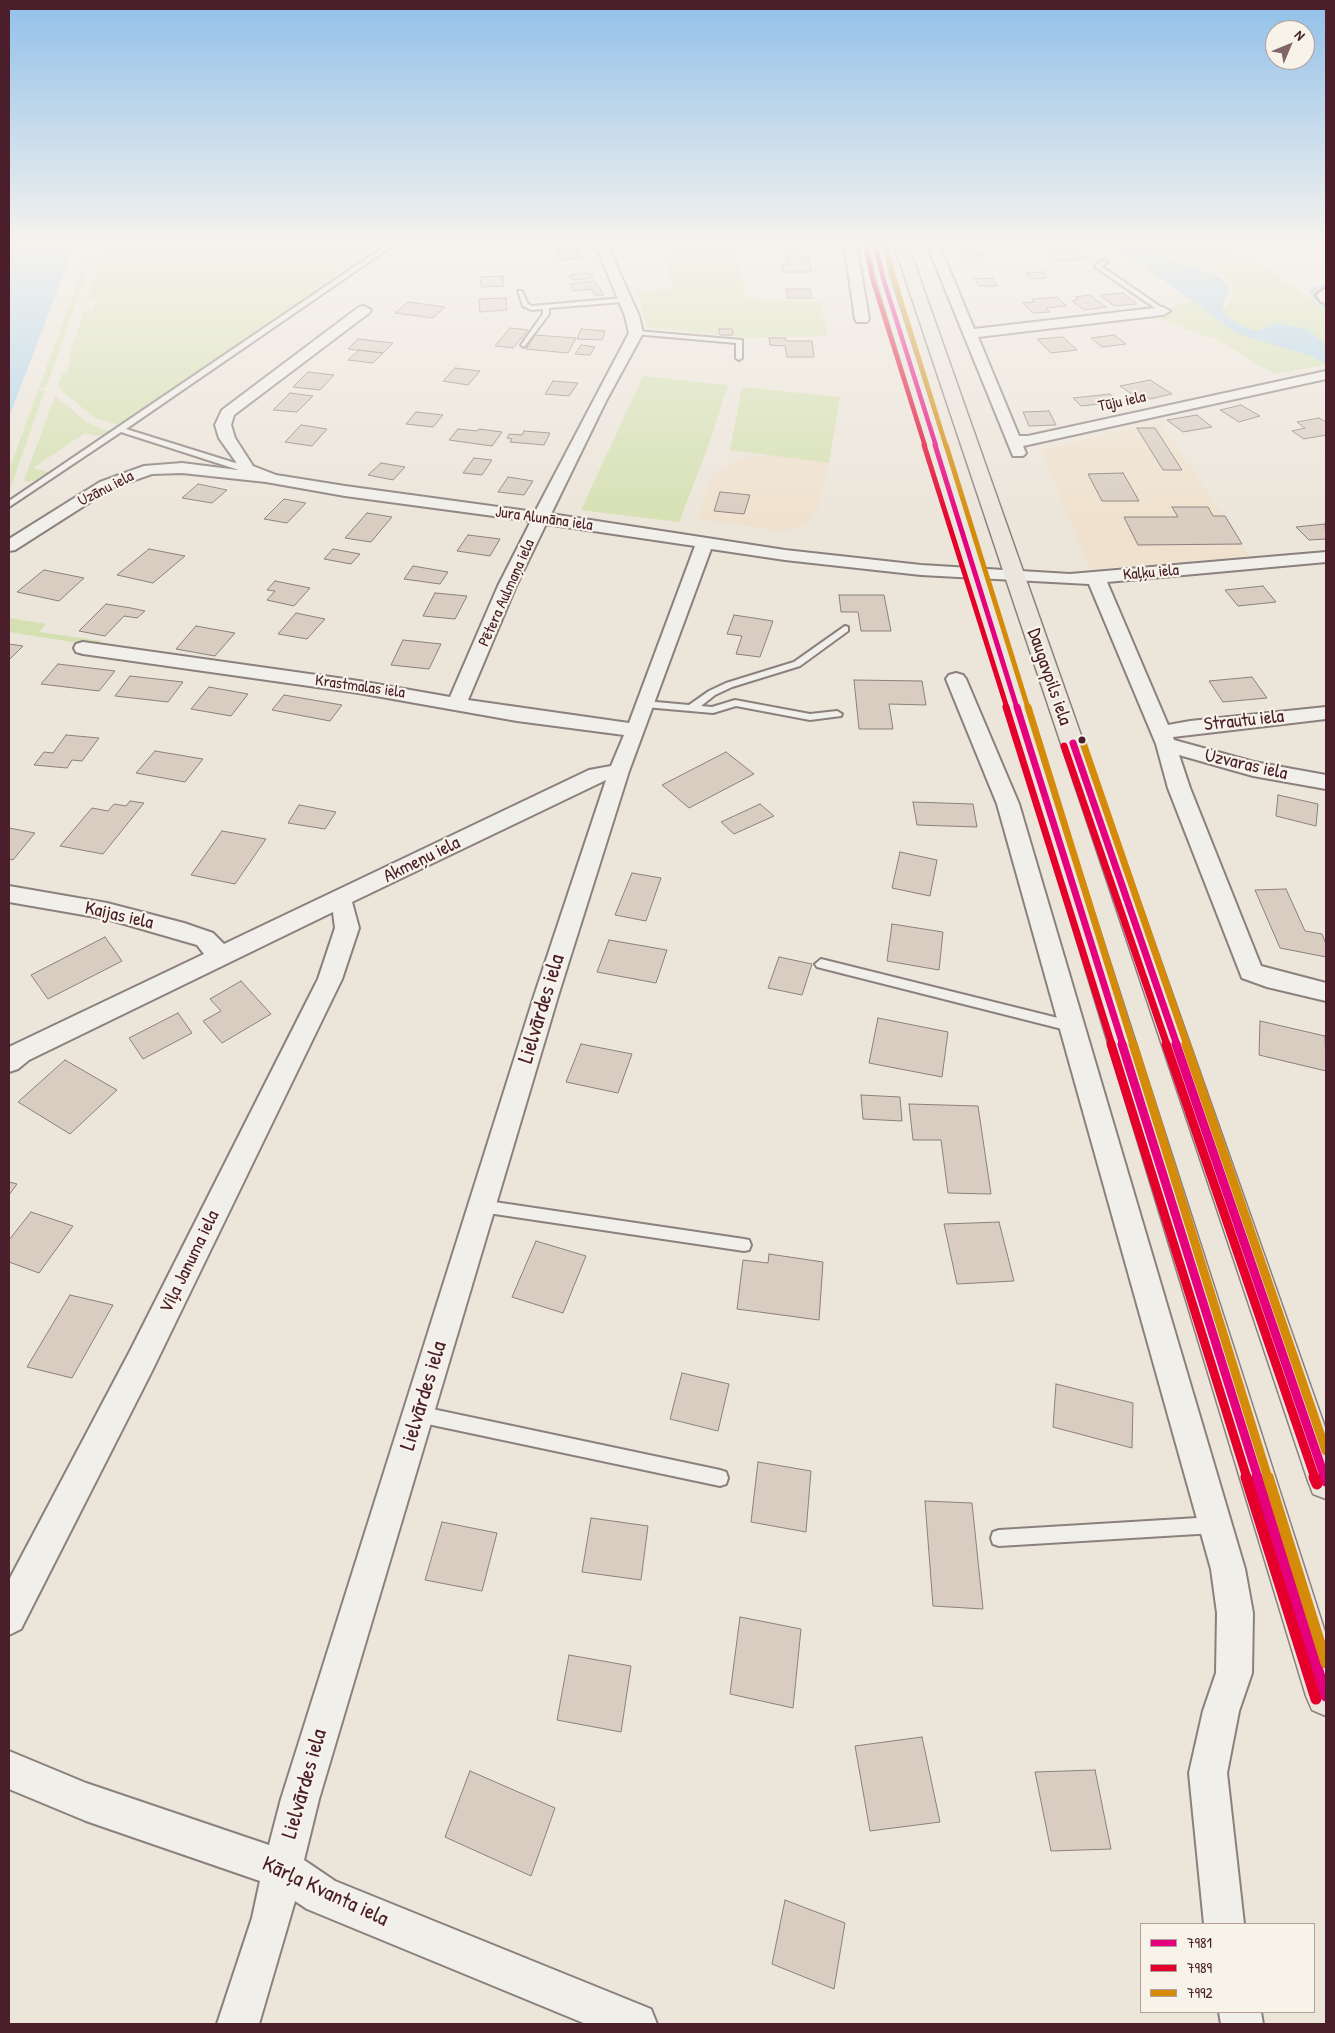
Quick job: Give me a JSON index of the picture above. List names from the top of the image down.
{
  "streets": {
    "highway": ["Daugavpils iela"],
    "street": [
      "Tūju iela",
      "Uzānu iela",
      "Jura Alunāna iela",
      "Kaļķu iela",
      "Pētera Aulmaņa iela",
      "Krastmalas iela",
      "Strautu iela",
      "Uzvaras iela",
      "Akmeņu iela",
      "Kaijas iela",
      "Lielvārdes iela",
      "Viļa Januma iela",
      "Kārļa Kvanta iela"
    ]
  },
  "crossings": [
    ["Uzānu iela", "Jura Alunāna iela"],
    ["Jura Alunāna iela", "Kaļķu iela"],
    ["Jura Alunāna iela", "Pētera Aulmaņa iela"],
    ["Jura Alunāna iela", "Daugavpils iela"],
    ["Kaļķu iela", "Daugavpils iela"],
    ["Pētera Aulmaņa iela", "Krastmalas iela"],
    ["Strautu iela", "Uzvaras iela"],
    ["Akmeņu iela", "Kaijas iela"],
    ["Akmeņu iela", "Lielvārdes iela"],
    ["Akmeņu iela", "Viļa Januma iela"],
    ["Lielvārdes iela", "Kārļa Kvanta iela"]
  ],
  "lines": ["transit line 7981", "transit line 7989", "transit line 7992"],
  "legend": ["7981", "7989", "7992"],
  "north": "top right"
}
